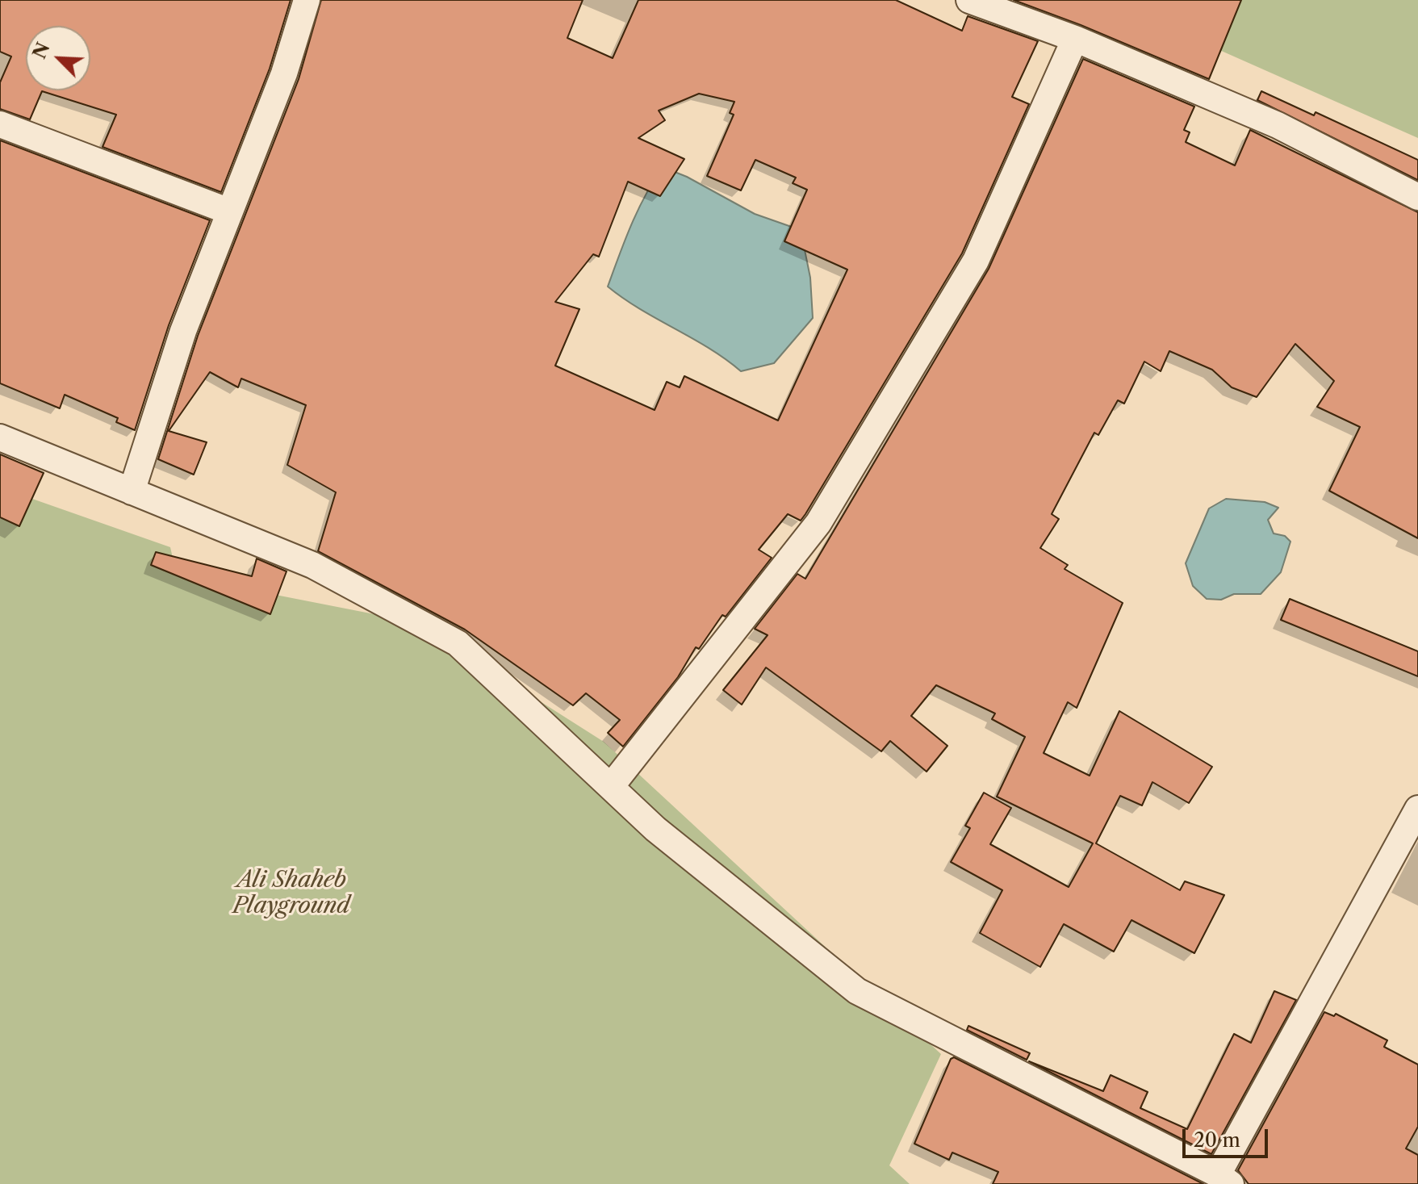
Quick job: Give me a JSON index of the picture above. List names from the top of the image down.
{
  "parks": ["Ali Shaheb Playground"],
  "scale_bar": "20 m",
  "north": "top left"
}
